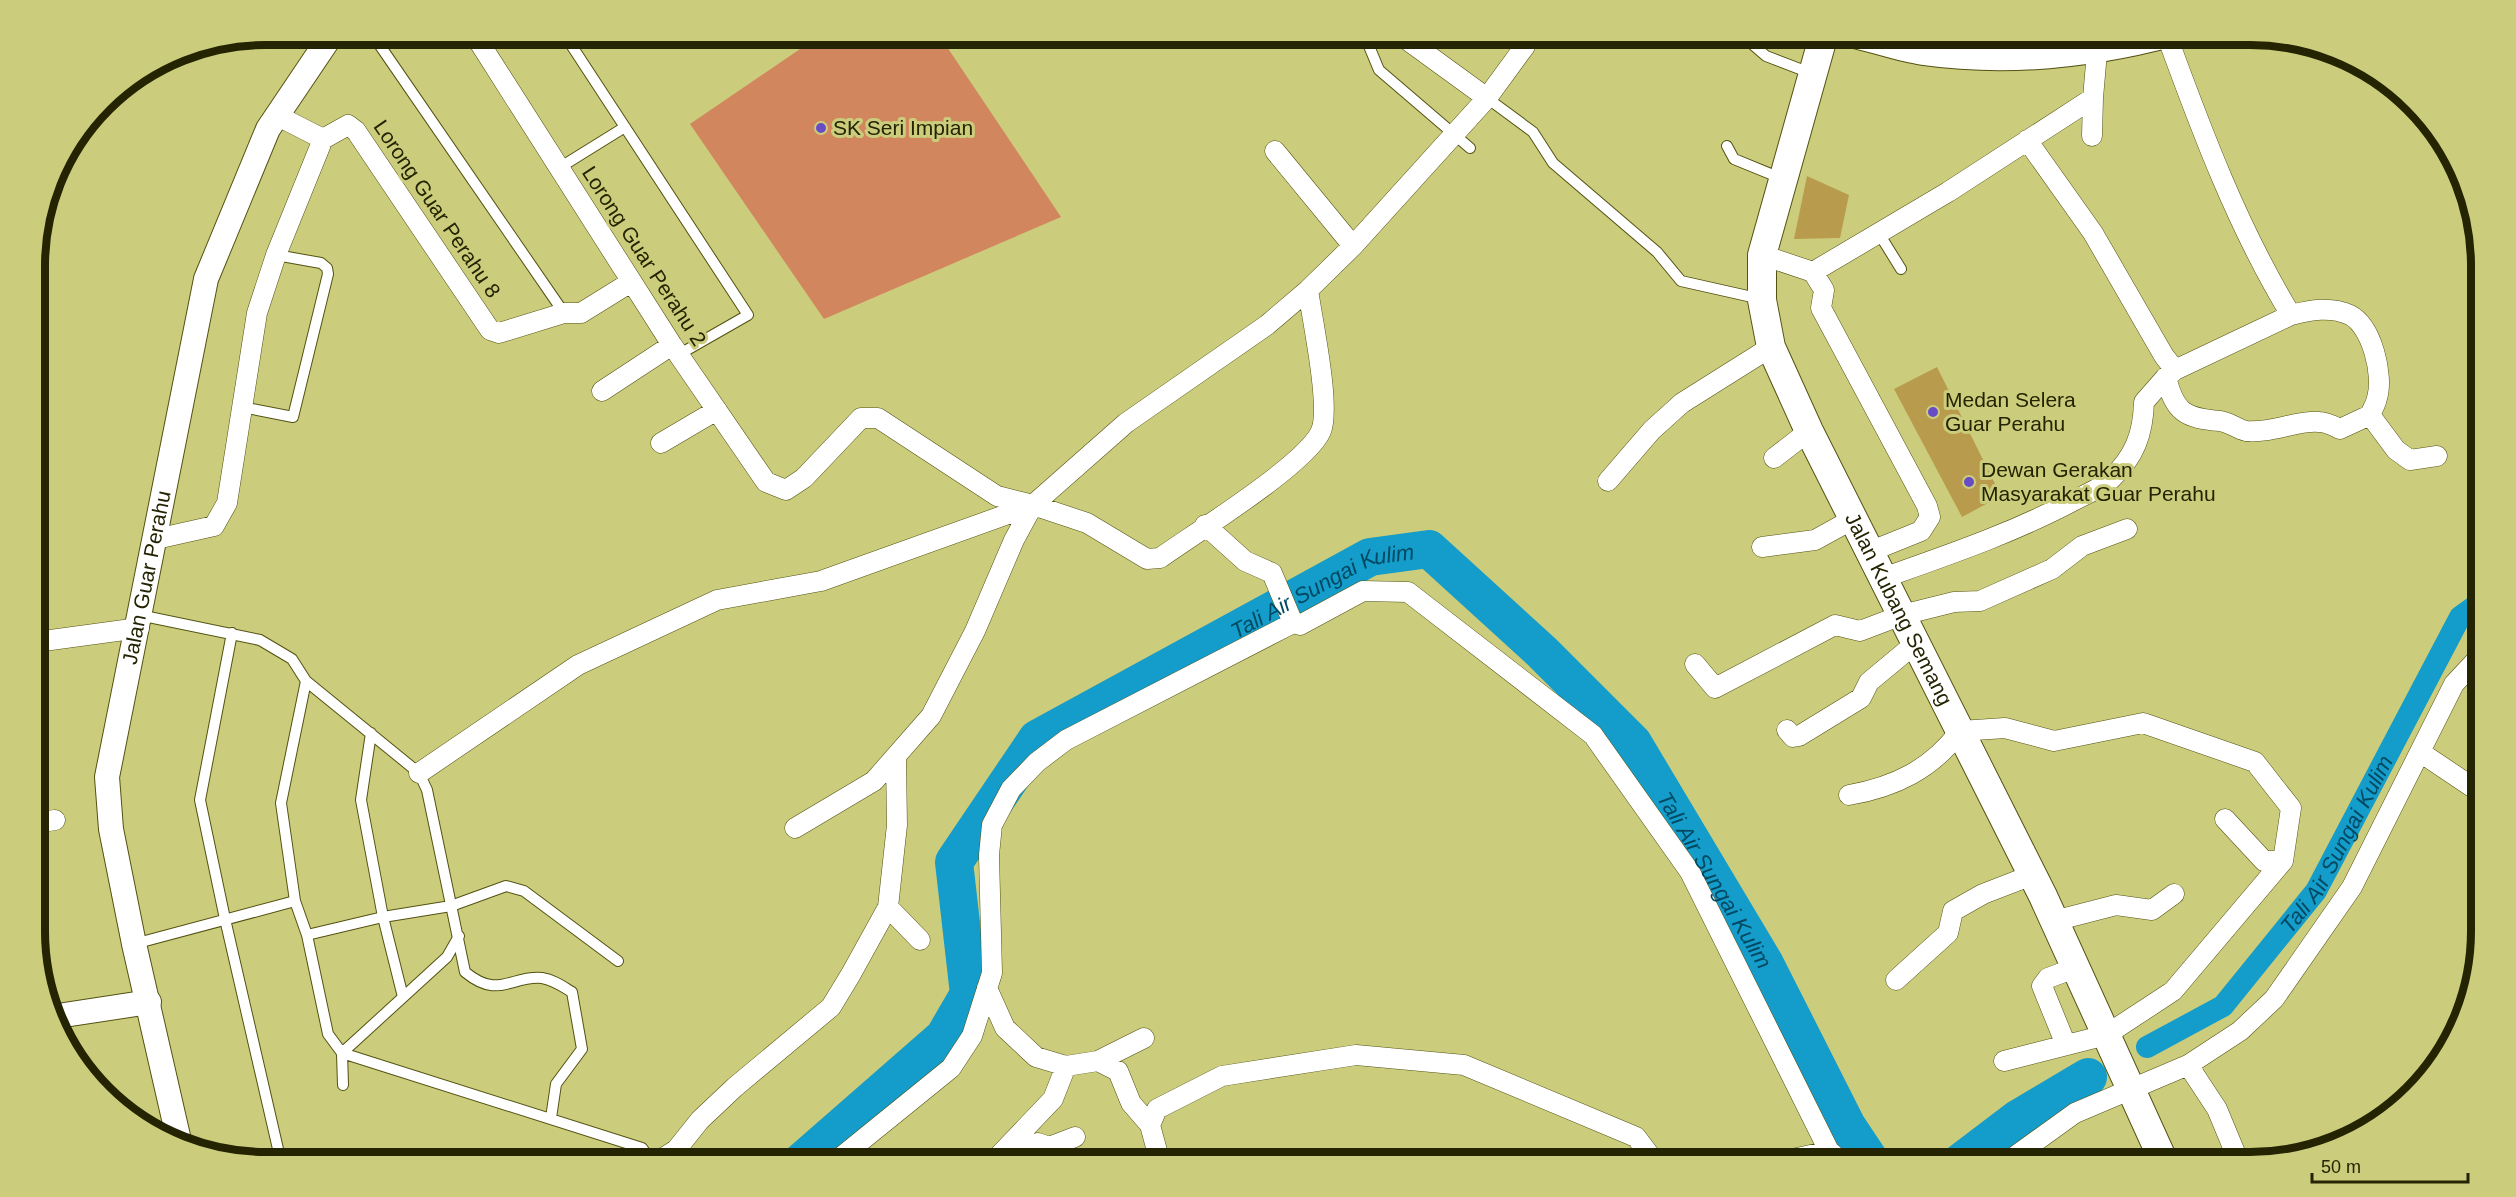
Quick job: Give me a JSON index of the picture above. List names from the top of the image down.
{
  "streets": {
    "main road": ["Jalan Kubang Semang"],
    "street": ["Lorong Guar Perahu 8", "Lorong Guar Perahu 2", "Jalan Guar Perahu"]
  },
  "water": ["Tali Air Sungai Kulim"],
  "places": ["SK Seri Impian", "Medan Selera Guar Perahu", "Dewan Gerakan Masyarakat Guar Perahu"],
  "scale_bar": "50 m"
}
